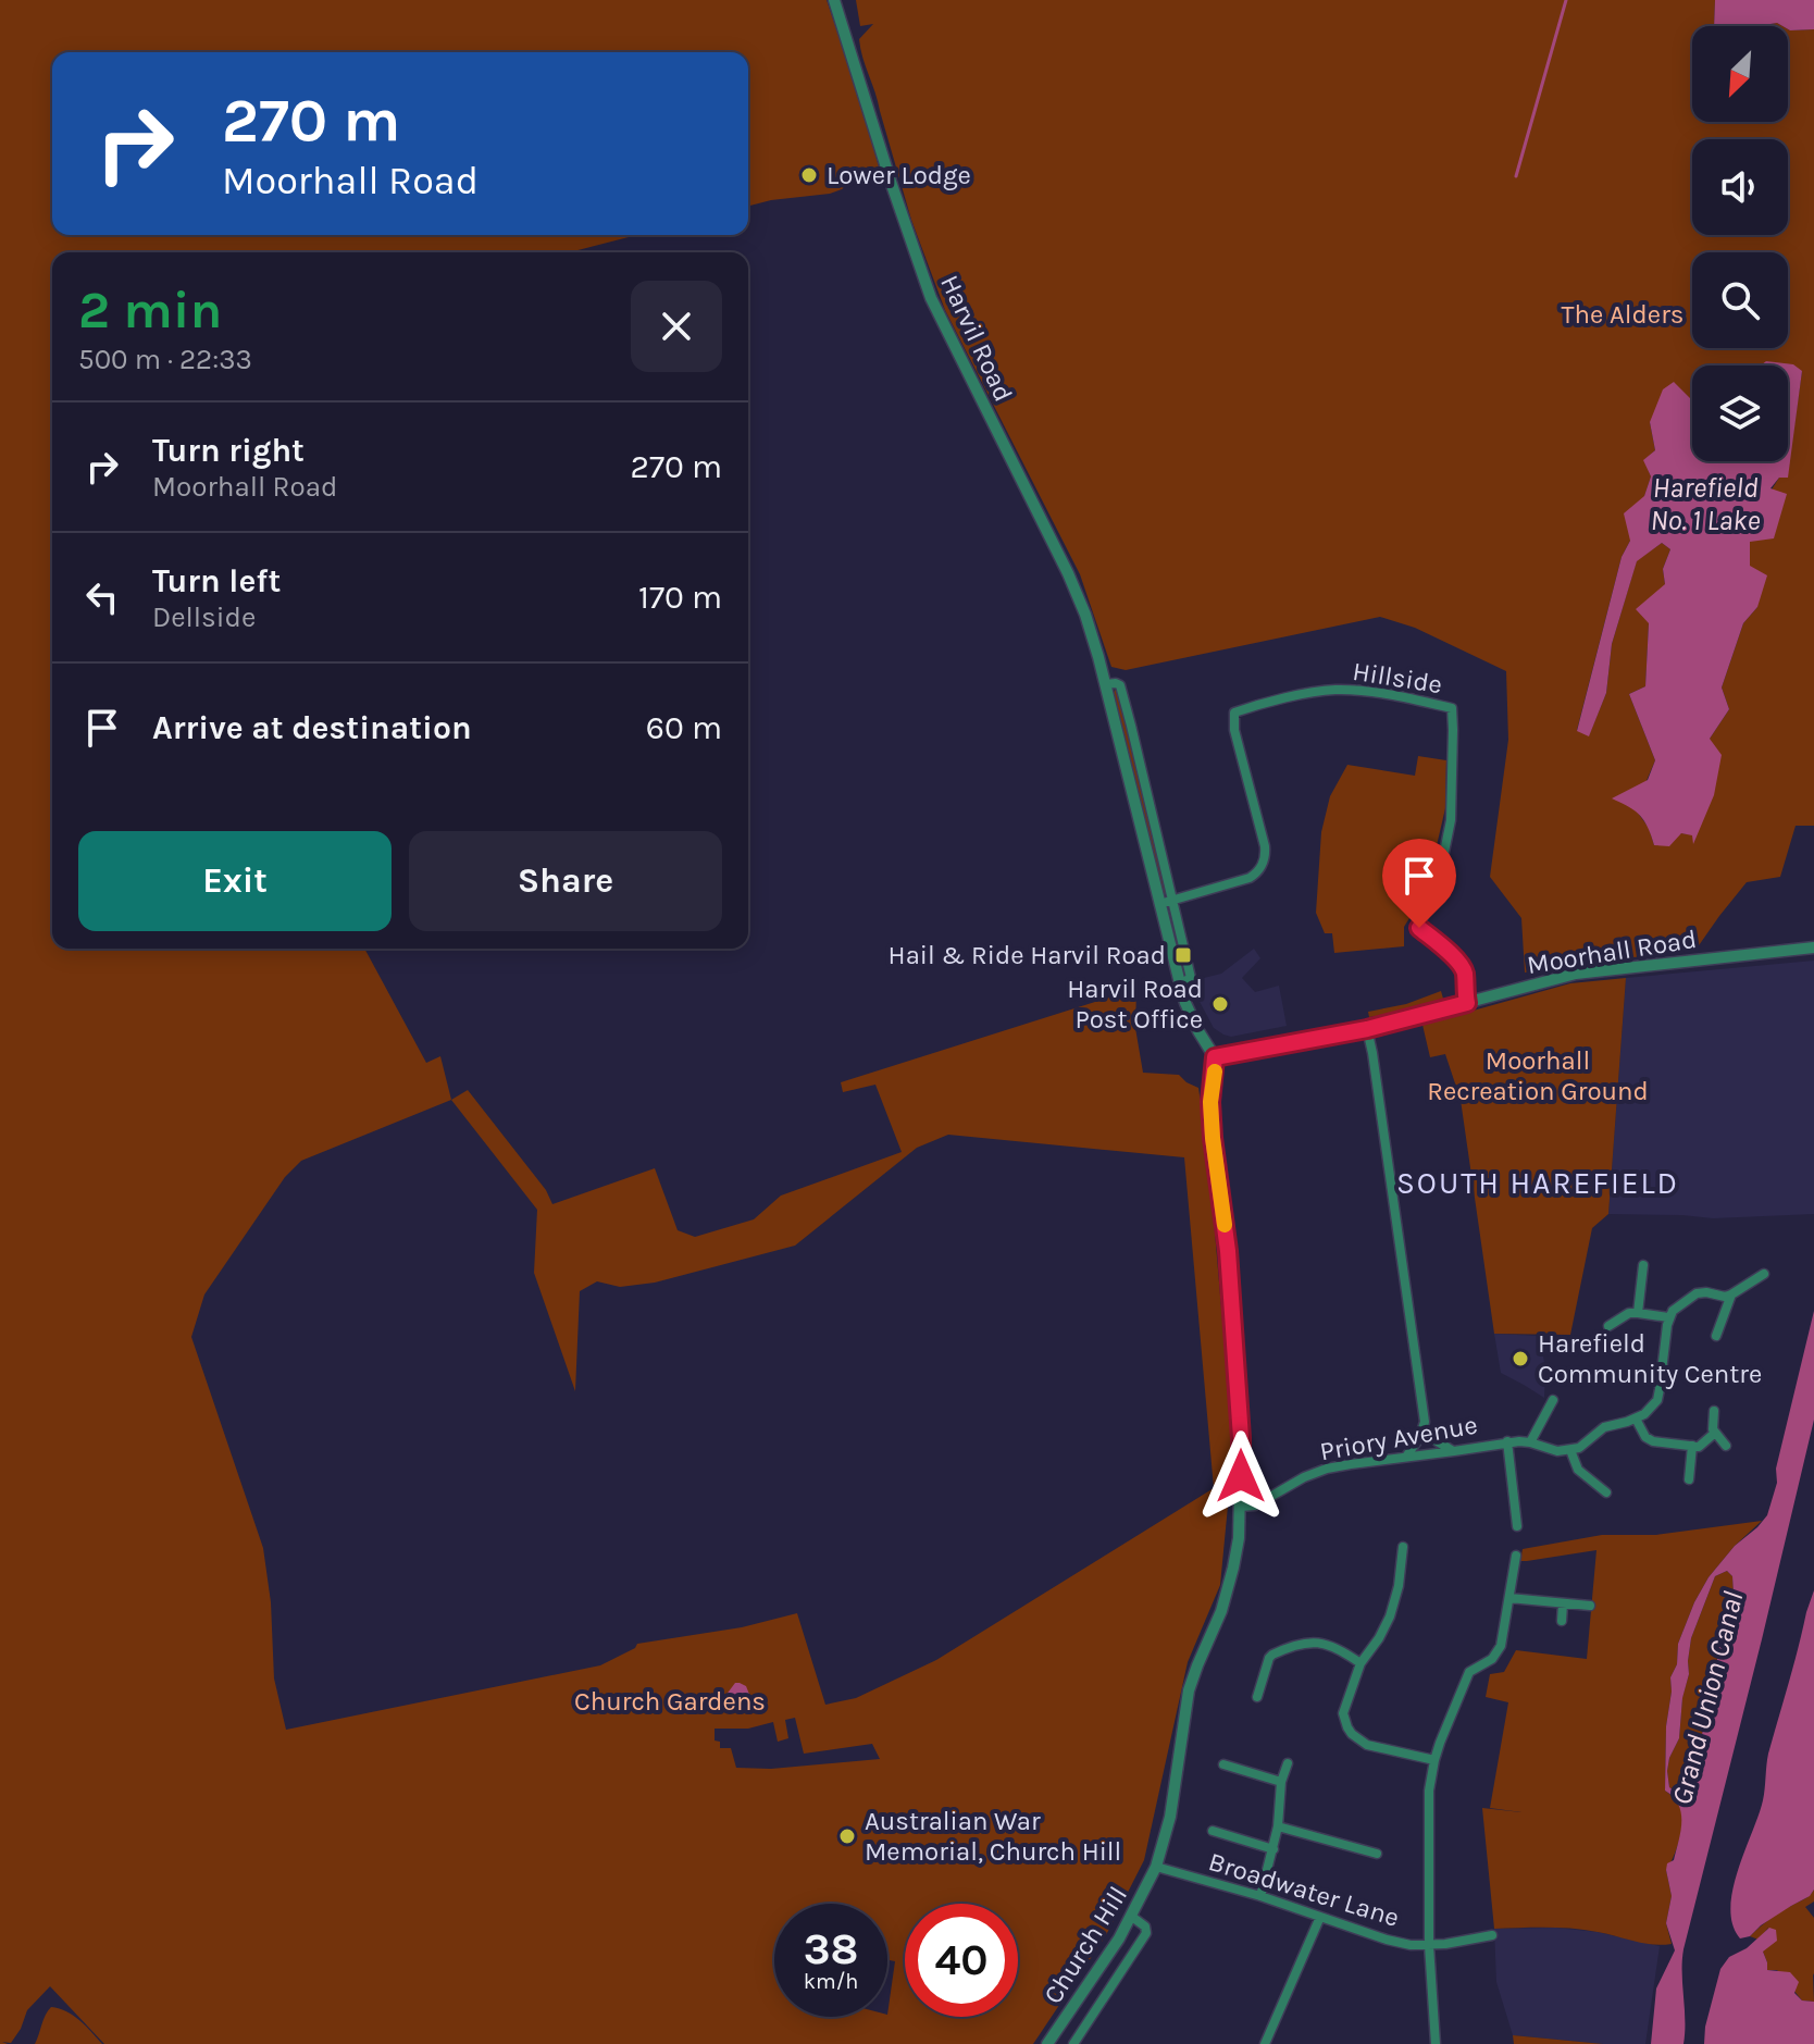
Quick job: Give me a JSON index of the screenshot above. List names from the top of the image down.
{
  "streets": {
    "street": [
      "Harvil Road",
      "Hillside",
      "Moorhall Road",
      "Priory Avenue",
      "Broadwater Lane",
      "Church Hill"
    ]
  },
  "crossings": [
    ["Harvil Road", "Hillside"],
    ["Harvil Road", "Moorhall Road"],
    ["Hillside", "Moorhall Road"],
    ["Priory Avenue", "Church Hill"],
    ["Broadwater Lane", "Church Hill"]
  ],
  "districts": ["SOUTH HAREFIELD"],
  "water": ["Harefield No. 1 Lake", "Grand Union Canal"],
  "parks": ["The Alders", "Moorhall Recreation Ground", "Church Gardens"],
  "places": {
    "other": [
      "Lower Lodge",
      "Harvil Road Post Office",
      "Harefield Community Centre",
      "Australian War Memorial, Church Hill"
    ],
    "transit": ["Hail & Ride Harvil Road"]
  },
  "north": "bottom left",
  "page": {
    "turn": ["270 m", "Moorhall Road"],
    "heading": ["2 min", "500 m · 22:33"],
    "list": [
      {
        "name": "Turn right",
        "note": "Moorhall Road",
        "value": "270 m"
      },
      {
        "name": "Turn left",
        "note": "Dellside",
        "value": "170 m"
      },
      {
        "name": "Arrive at destination",
        "value": "60 m"
      }
    ],
    "buttons": ["Exit", "Share"],
    "speed": "38 km/h",
    "limit": "40"
  }
}
